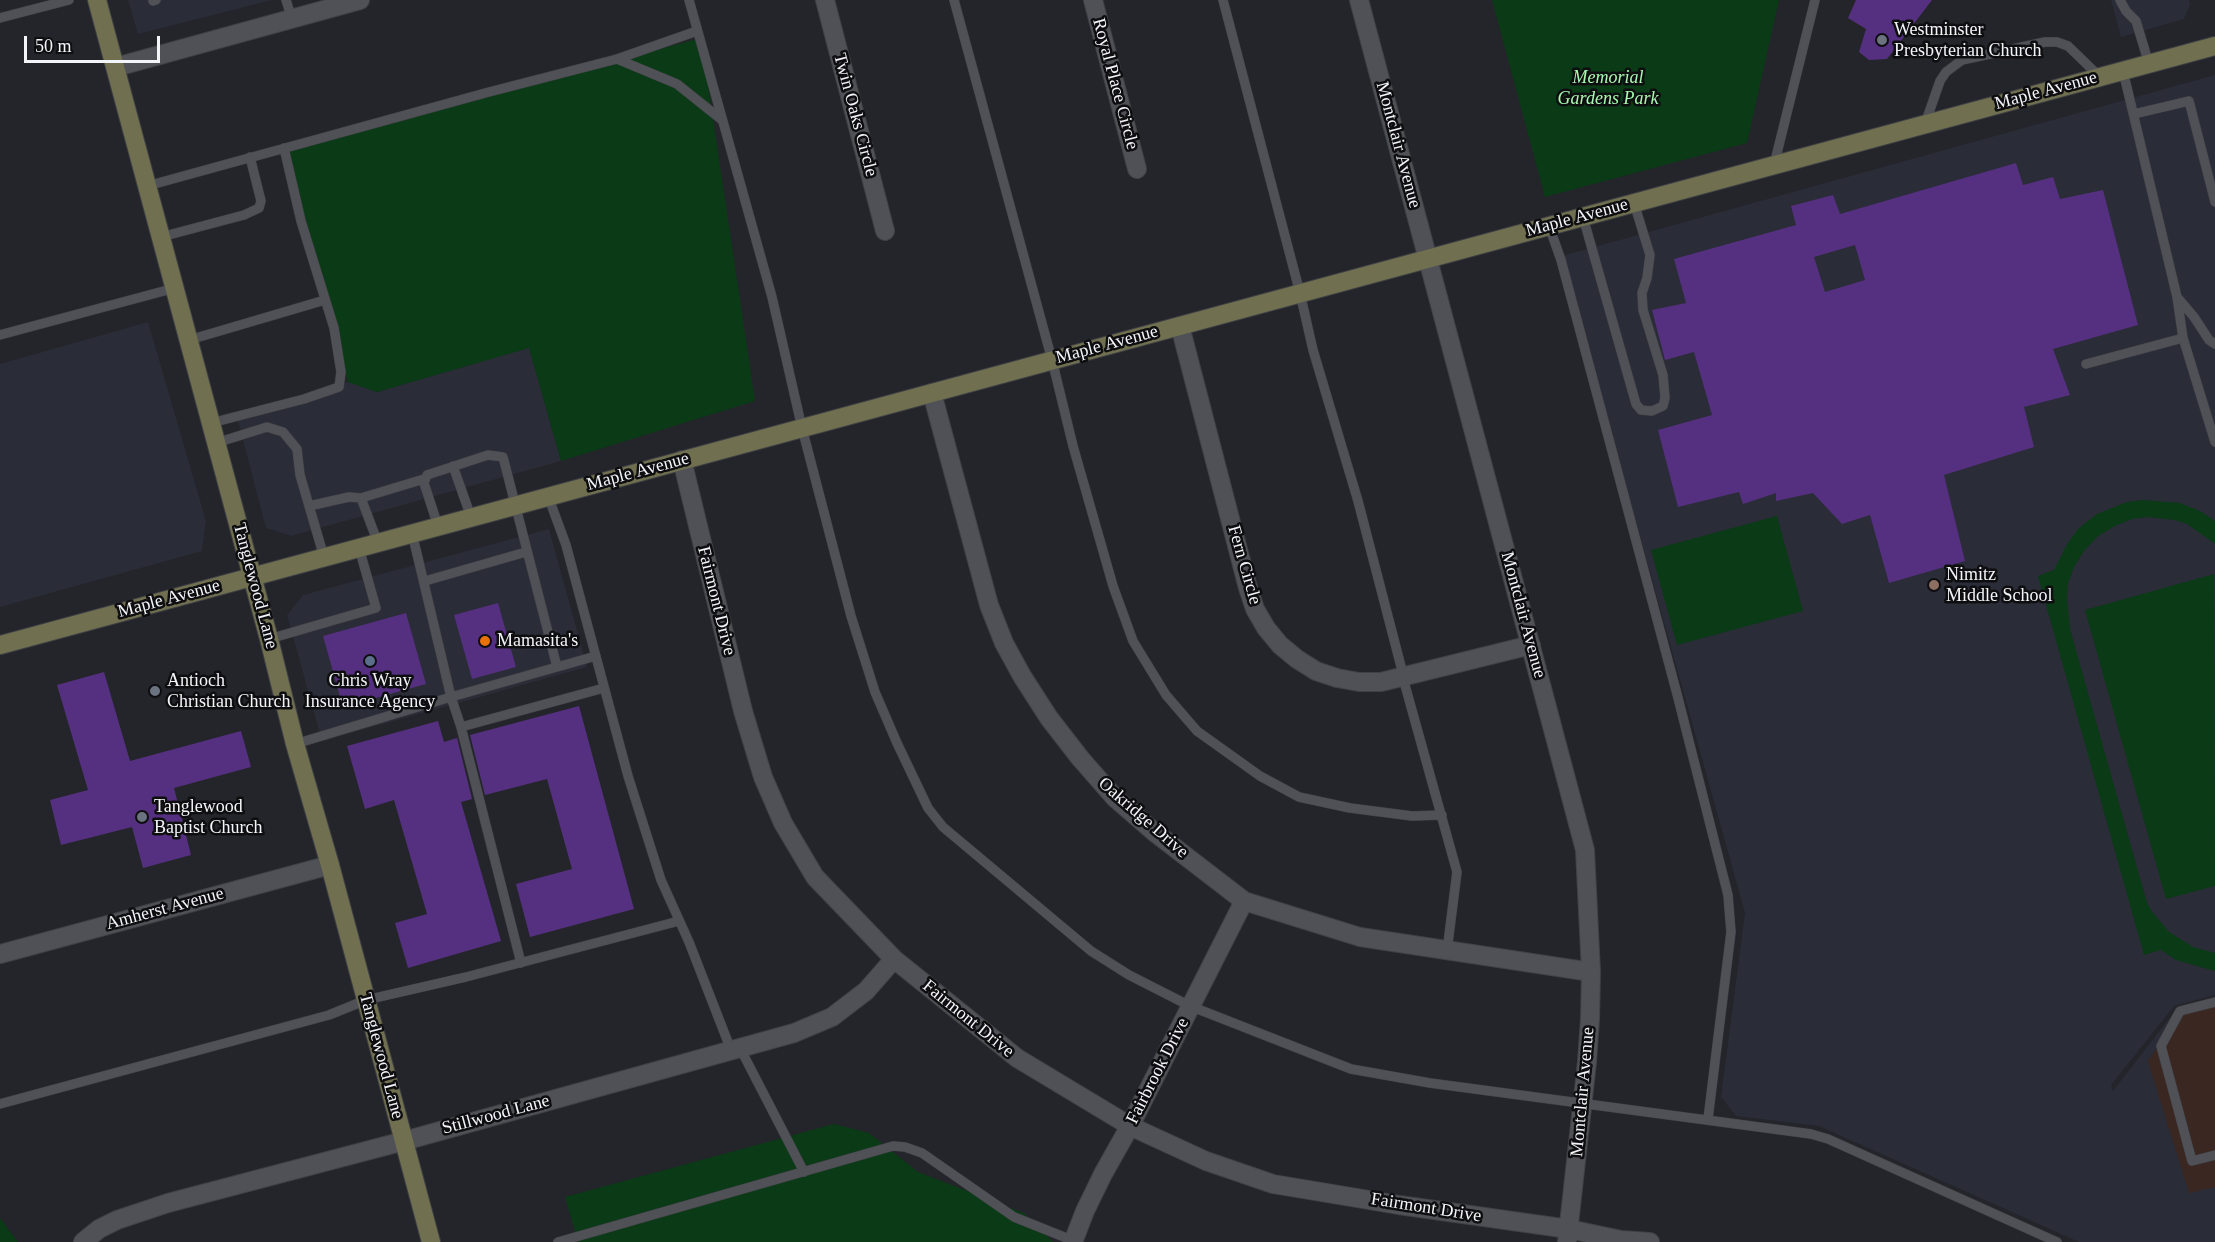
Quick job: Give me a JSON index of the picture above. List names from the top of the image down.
{
  "streets": {
    "main road": ["Maple Avenue", "Tanglewood Lane"],
    "street": [
      "Royal Place Circle",
      "Twin Oaks Circle",
      "Montclair Avenue",
      "Fern Circle",
      "Fairmont Drive",
      "Oakridge Drive",
      "Amherst Avenue",
      "Fairbrook Drive",
      "Stillwood Lane"
    ]
  },
  "crossings": [
    ["Maple Avenue", "Montclair Avenue"],
    ["Maple Avenue", "Fern Circle"],
    ["Maple Avenue", "Tanglewood Lane"],
    ["Maple Avenue", "Fairmont Drive"],
    ["Maple Avenue", "Oakridge Drive"],
    ["Montclair Avenue", "Fern Circle"],
    ["Montclair Avenue", "Fairmont Drive"],
    ["Montclair Avenue", "Oakridge Drive"],
    ["Tanglewood Lane", "Amherst Avenue"],
    ["Tanglewood Lane", "Stillwood Lane"],
    ["Fairmont Drive", "Fairbrook Drive"],
    ["Fairmont Drive", "Stillwood Lane"],
    ["Oakridge Drive", "Fairbrook Drive"]
  ],
  "parks": ["Memorial Gardens Park"],
  "places": [
    "Westminster Presbyterian Church",
    "Nimitz Middle School",
    "Mamasita's",
    "Chris Wray Insurance Agency",
    "Antioch Christian Church",
    "Tanglewood Baptist Church"
  ],
  "scale_bar": "50 m"
}
